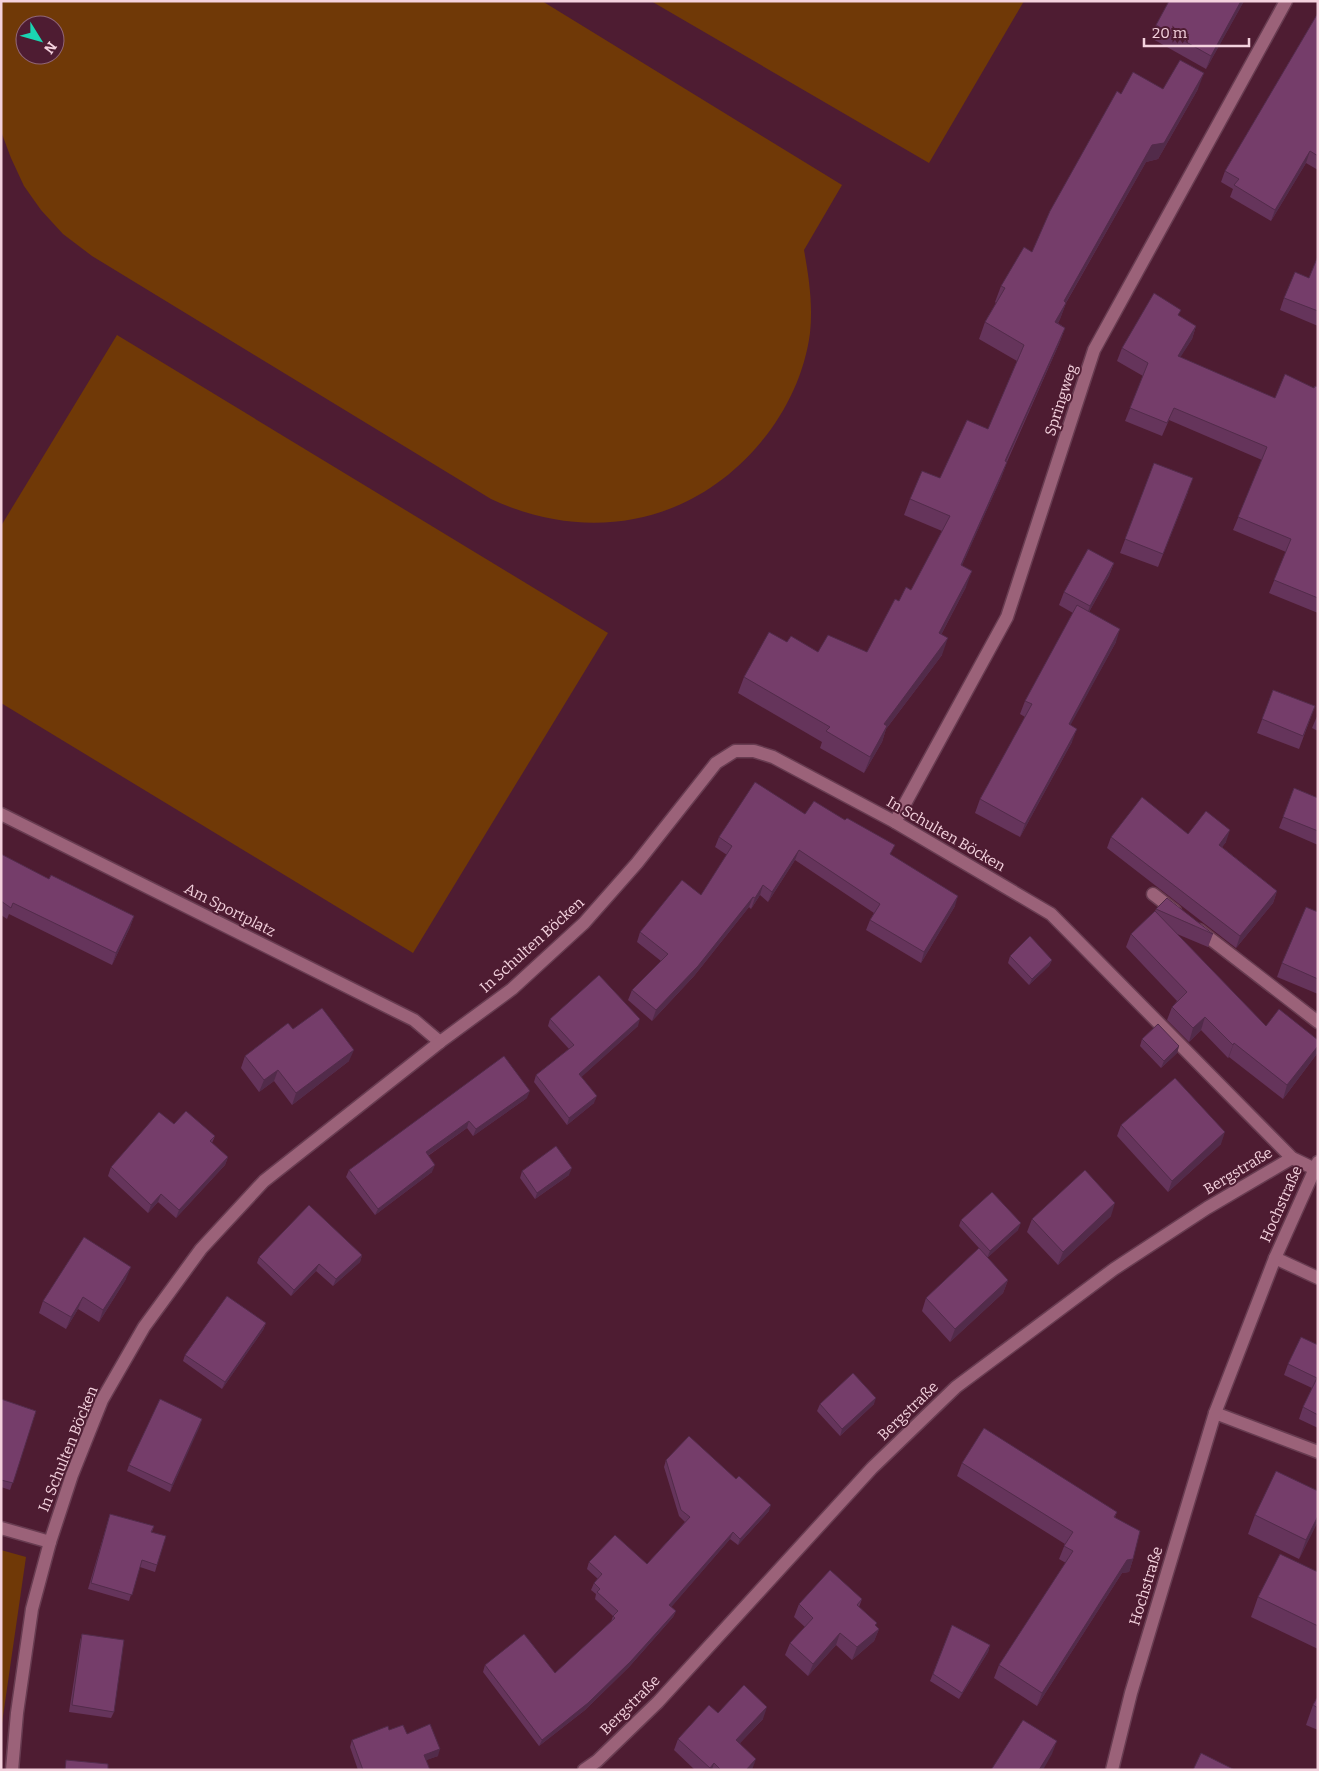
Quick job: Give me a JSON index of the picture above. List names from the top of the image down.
{
  "streets": {
    "street": [
      "Springweg",
      "In Schulten Böcken",
      "Am Sportplatz",
      "Bergstraße",
      "Hochstraße"
    ]
  },
  "crossings": [
    ["Springweg", "In Schulten Böcken"],
    ["In Schulten Böcken", "Am Sportplatz"],
    ["In Schulten Böcken", "Bergstraße"],
    ["Bergstraße", "Hochstraße"]
  ],
  "scale_bar": "20 m",
  "north": "bottom right"
}
